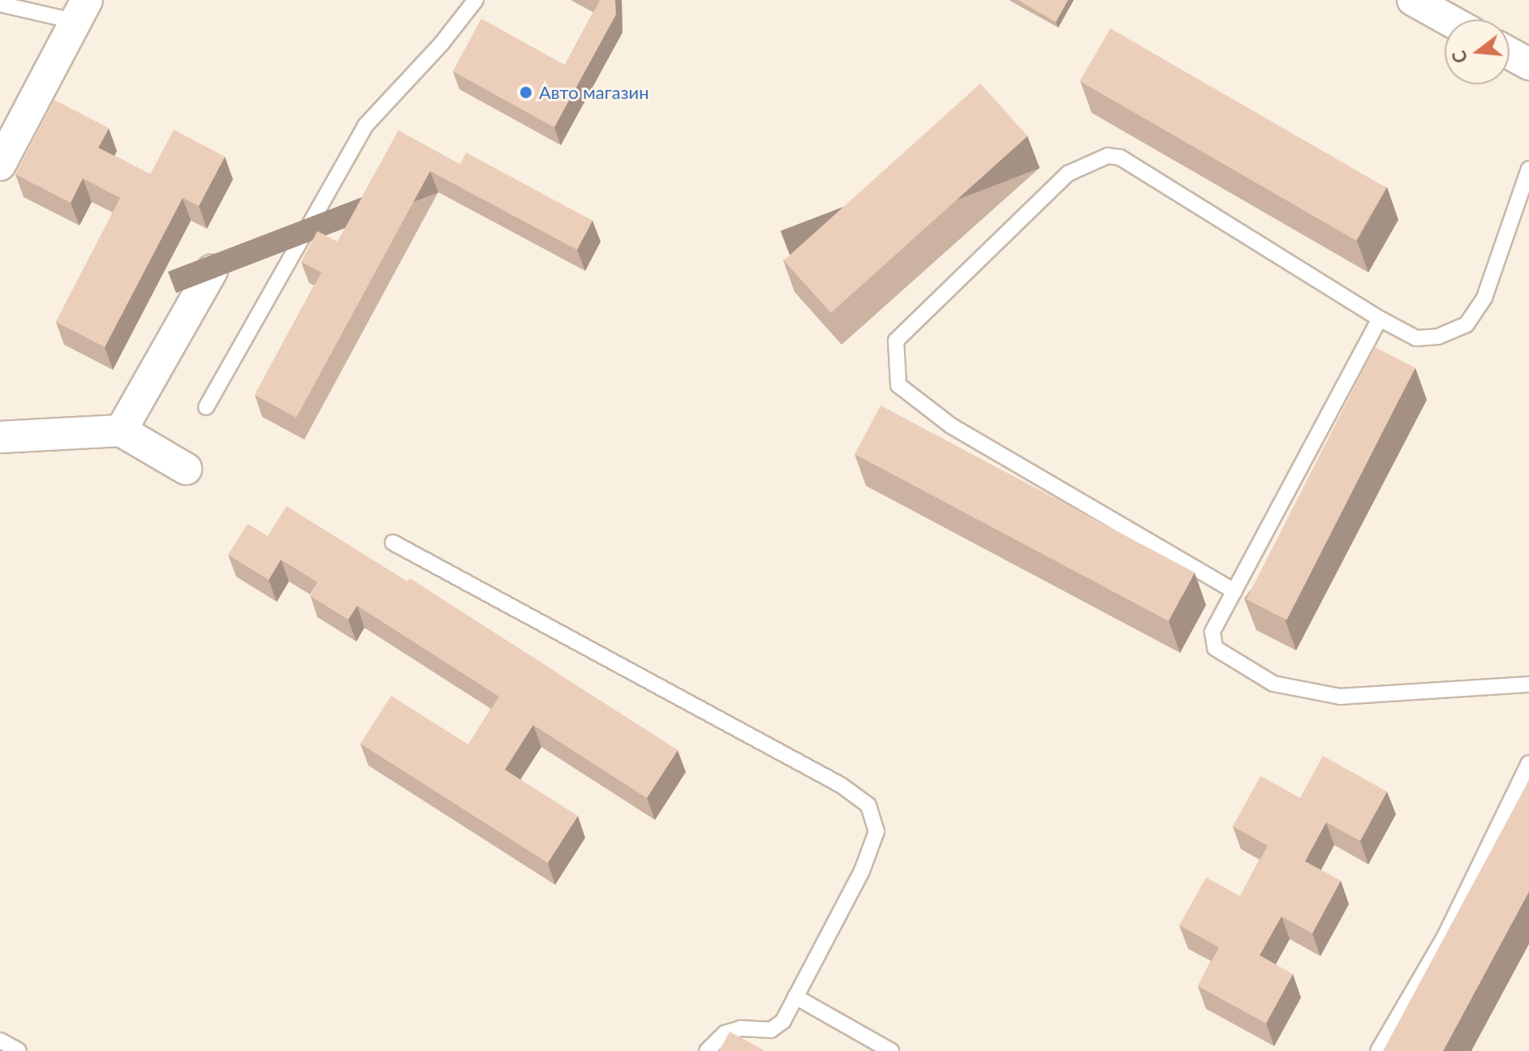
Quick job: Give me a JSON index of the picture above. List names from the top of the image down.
{
  "places": ["Авто магазин"],
  "north": "left"
}
